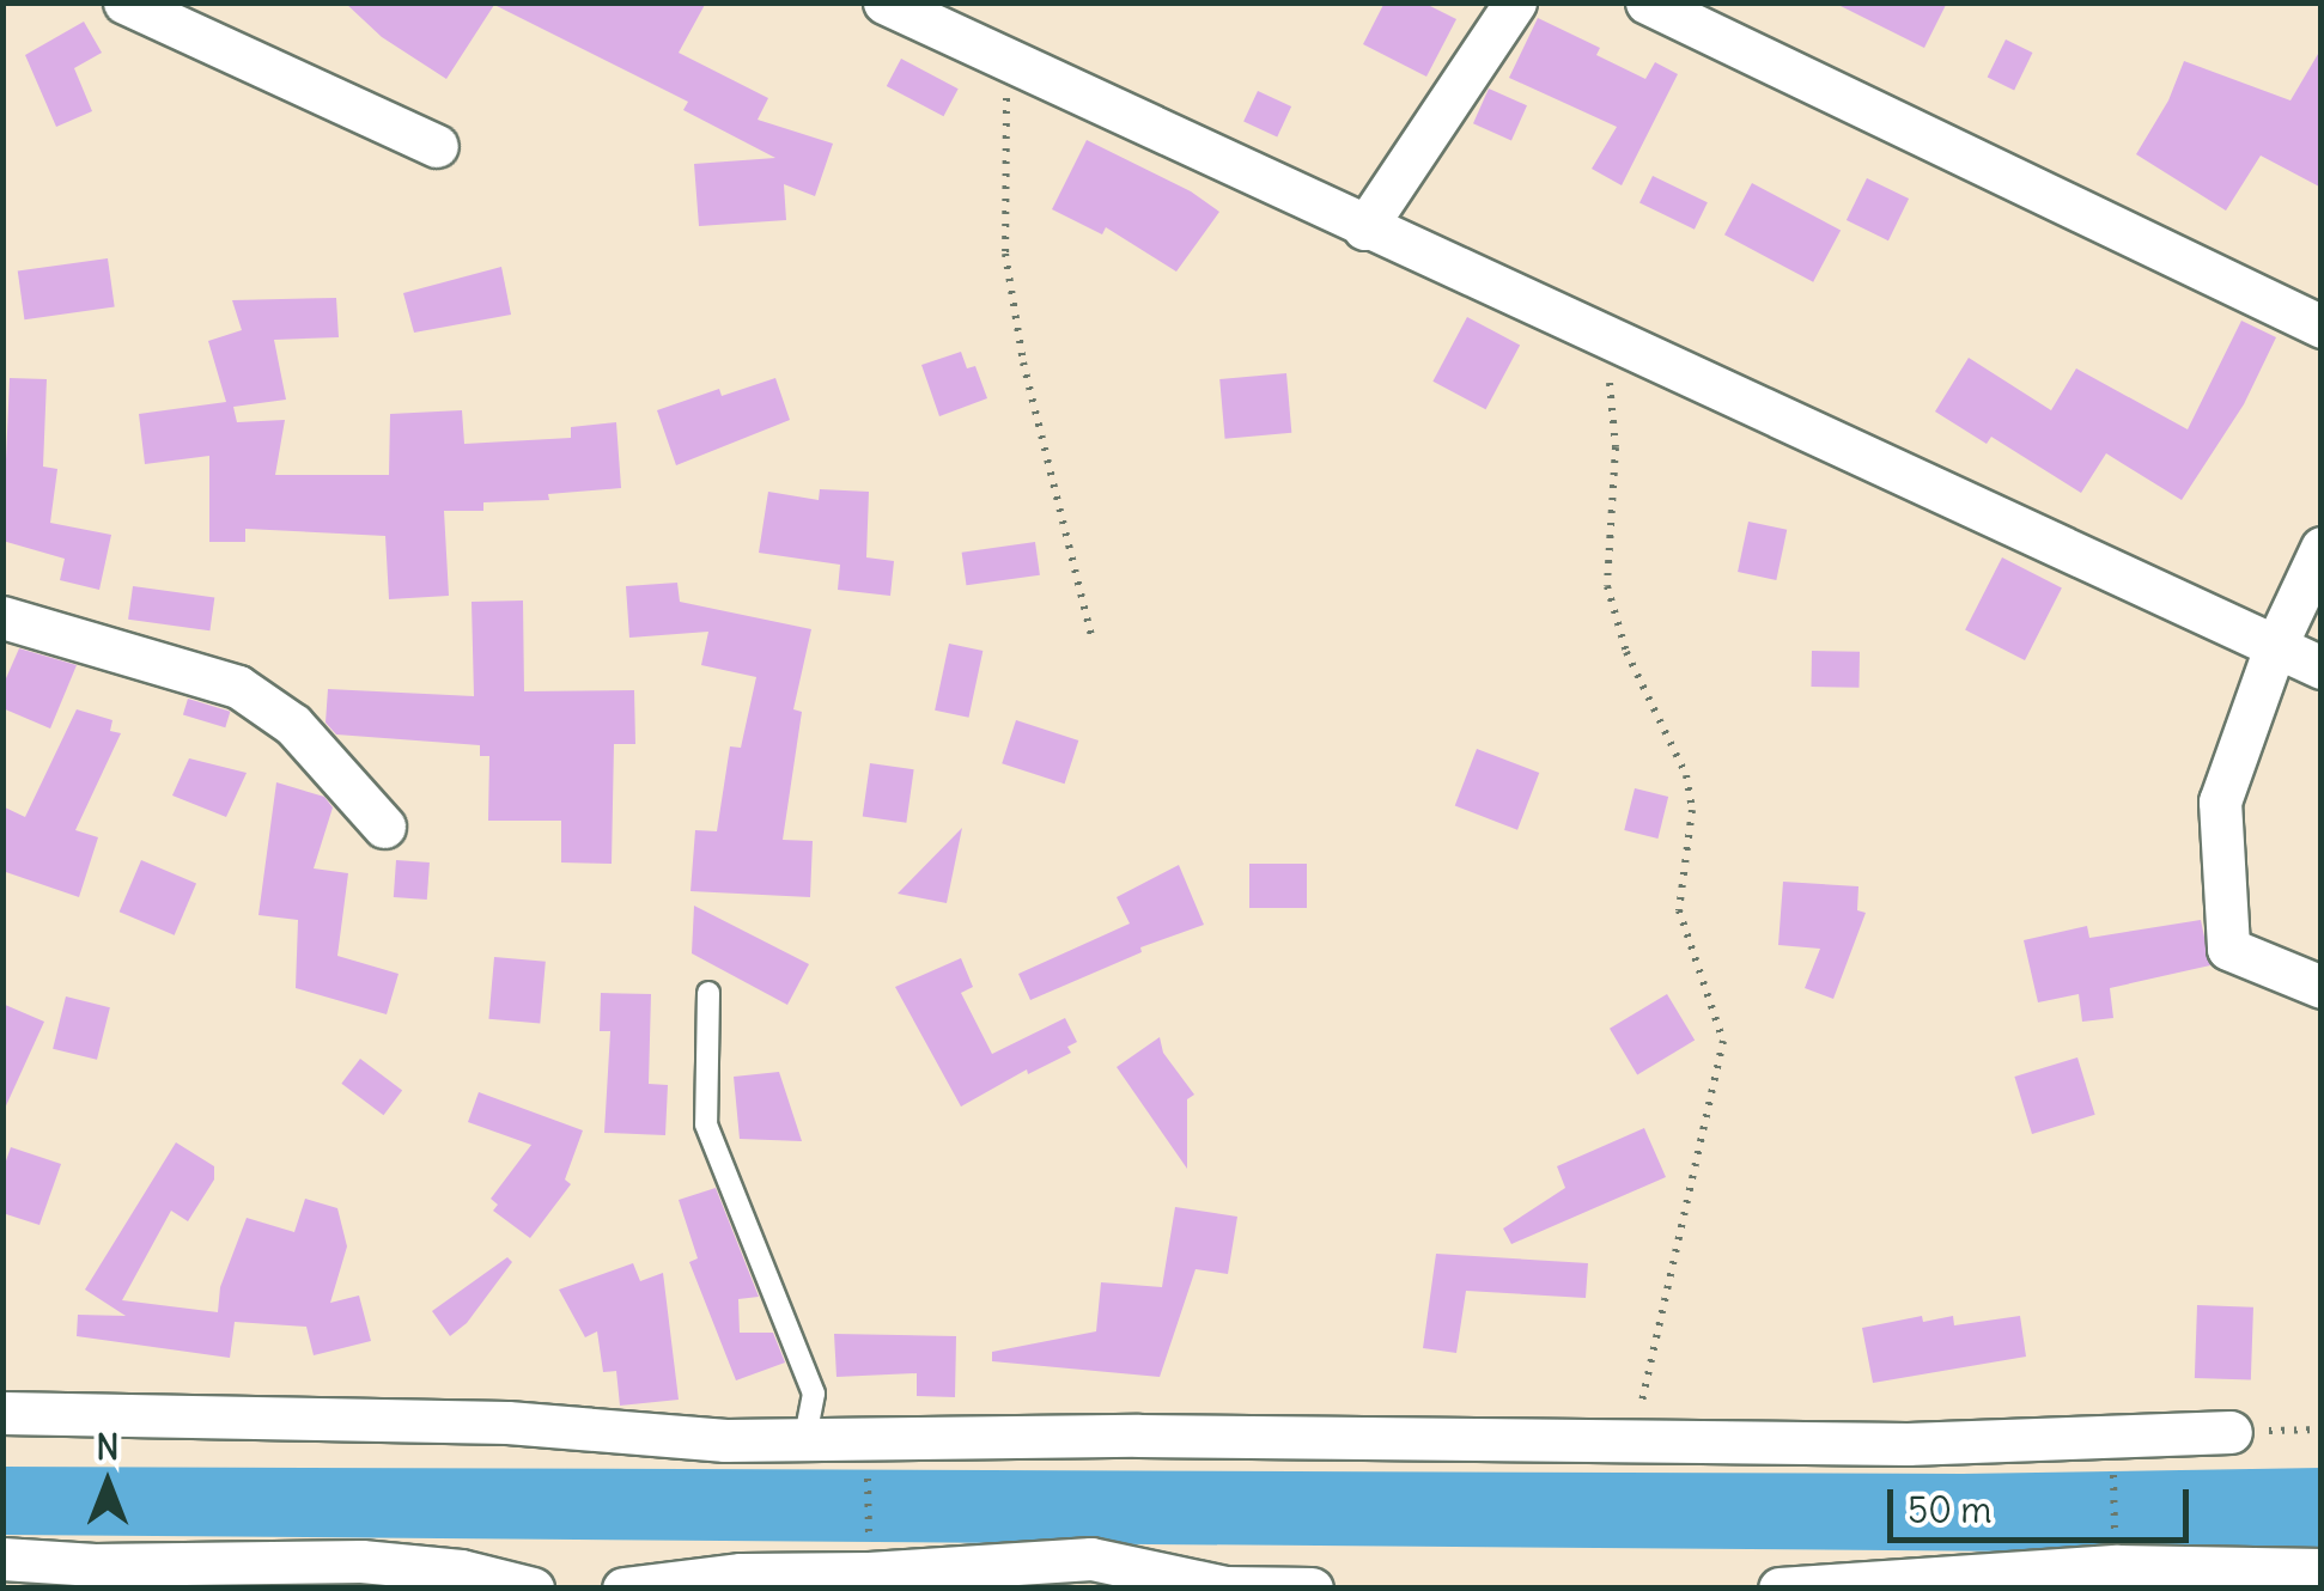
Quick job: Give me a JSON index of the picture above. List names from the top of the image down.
{
  "scale_bar": "50 m",
  "north": "top"
}
